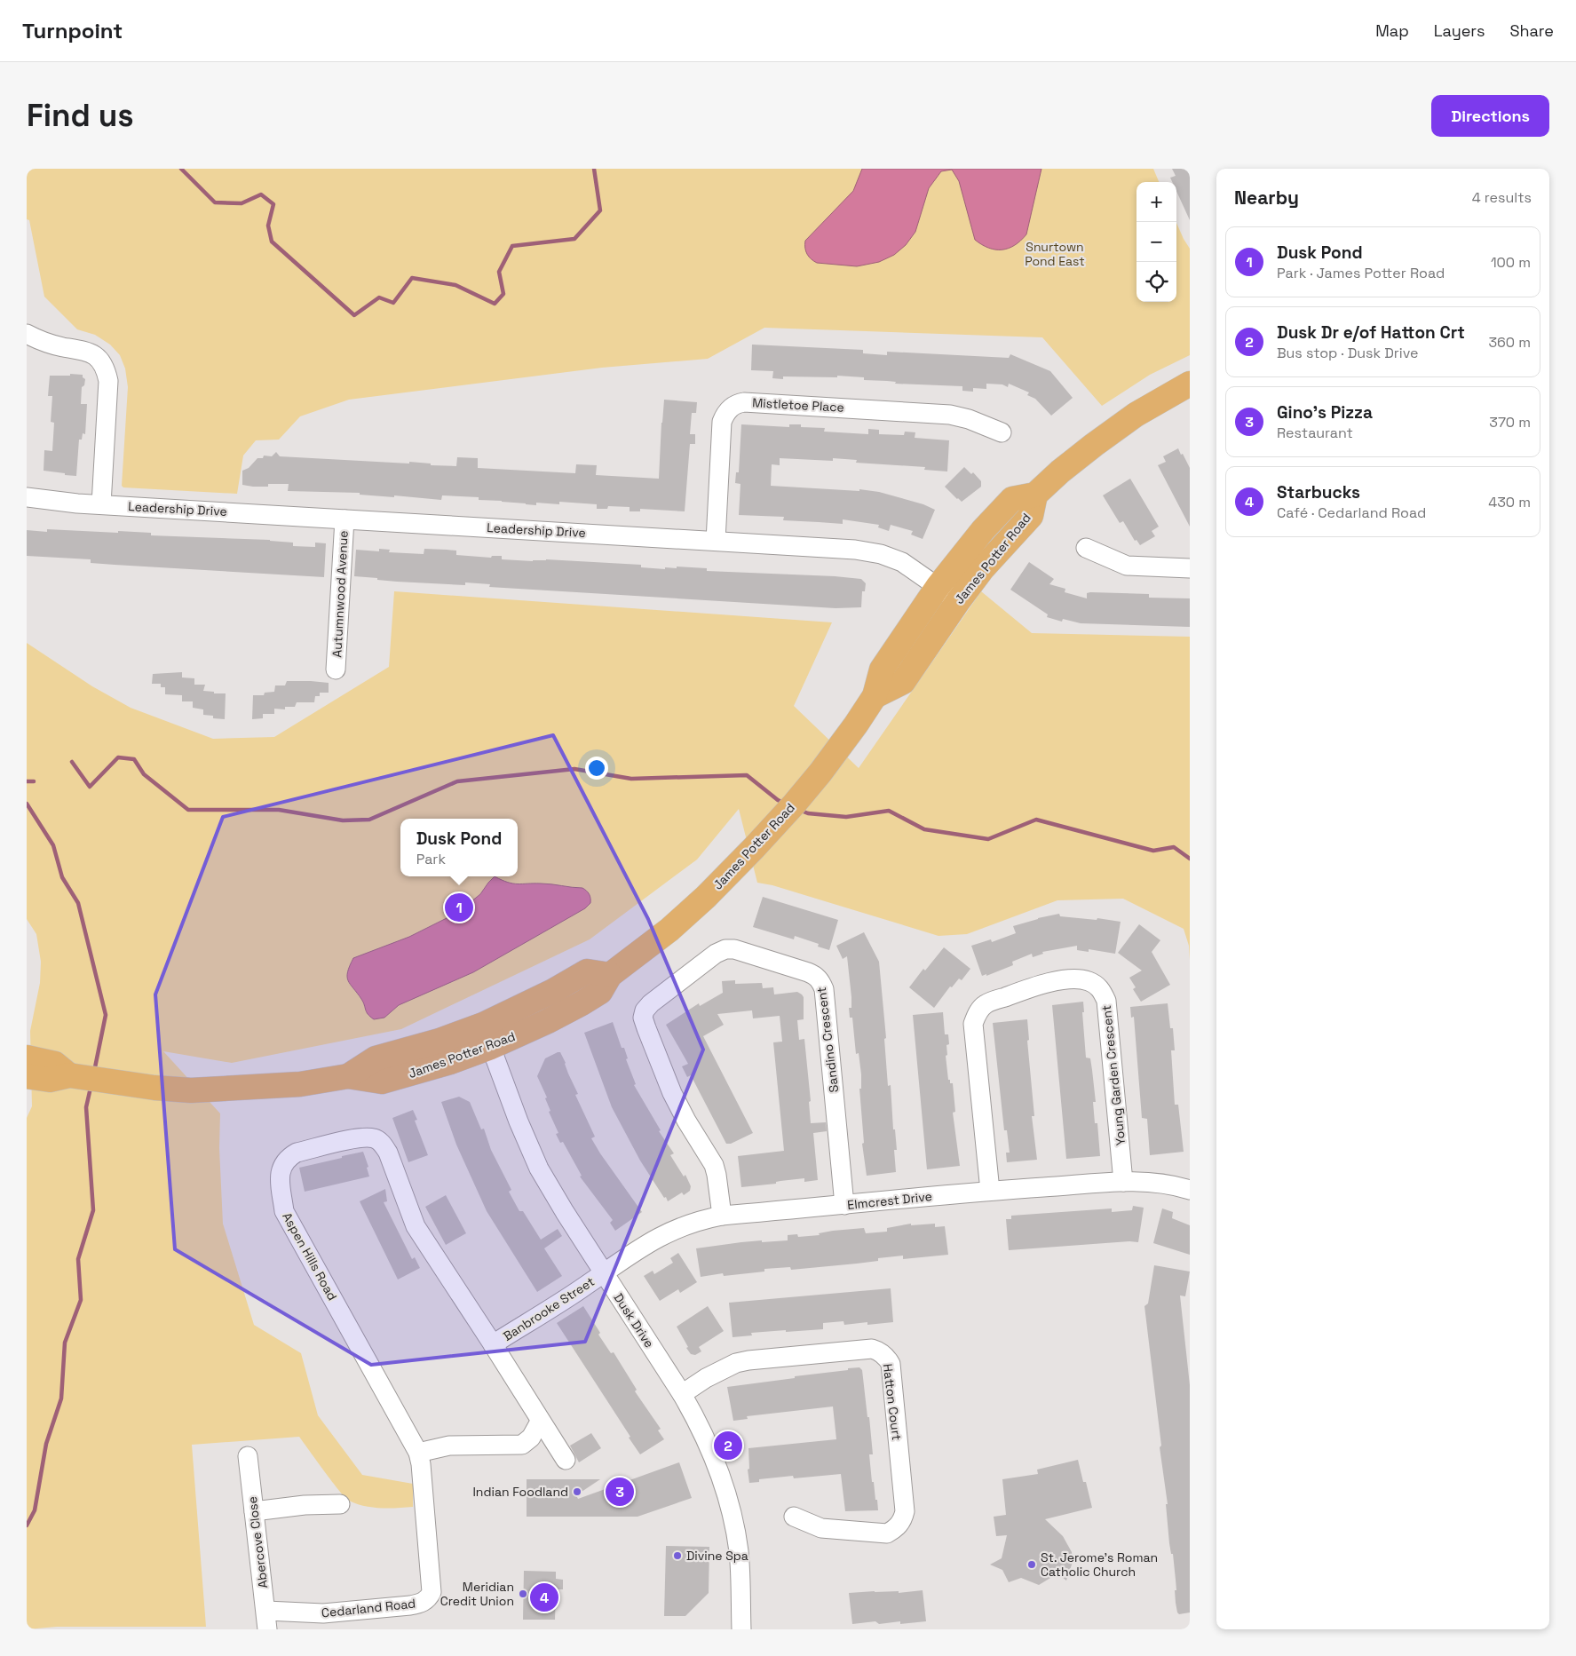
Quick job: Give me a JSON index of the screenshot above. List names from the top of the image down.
{
  "streets": {
    "main road": ["James Potter Road"],
    "street": [
      "Mistletoe Place",
      "Leadership Drive",
      "Autumnwood Avenue",
      "Sandino Crescent",
      "Young Garden Crescent",
      "Elmcrest Drive",
      "Aspen Hills Road",
      "Banbrooke Street",
      "Dusk Drive",
      "Hatton Court",
      "Abercove Close",
      "Cedarland Road"
    ]
  },
  "crossings": [
    ["Mistletoe Place", "Leadership Drive"],
    ["Leadership Drive", "James Potter Road"],
    ["Leadership Drive", "Autumnwood Avenue"],
    ["James Potter Road", "Dusk Drive"],
    ["Sandino Crescent", "Elmcrest Drive"],
    ["Young Garden Crescent", "Elmcrest Drive"],
    ["Elmcrest Drive", "Banbrooke Street"],
    ["Elmcrest Drive", "Dusk Drive"],
    ["Aspen Hills Road", "Banbrooke Street"],
    ["Aspen Hills Road", "Cedarland Road"],
    ["Banbrooke Street", "Dusk Drive"],
    ["Dusk Drive", "Hatton Court"],
    ["Abercove Close", "Cedarland Road"]
  ],
  "parks": ["Snurtown Pond East"],
  "places": [
    "Indian Foodland",
    "Divine Spa",
    "St. Jerome's Roman Catholic Church",
    "Meridian Credit Union"
  ],
  "page": {
    "header": "Turnpoint",
    "nav": ["Map", "Layers", "Share"],
    "buttons": "Directions",
    "title": "Find us",
    "heading": ["Nearby", "4 results"],
    "map_buttons": ["+", "−"],
    "list": [
      {
        "mark": "1",
        "name": "Dusk Pond",
        "note": "Park · James Potter Road",
        "value": "100 m"
      },
      {
        "mark": "2",
        "name": "Dusk Dr e/of Hatton Crt",
        "note": "Bus stop · Dusk Drive",
        "value": "360 m"
      },
      {
        "mark": "3",
        "name": "Gino's Pizza",
        "note": "Restaurant",
        "value": "370 m"
      },
      {
        "mark": "4",
        "name": "Starbucks",
        "note": "Café · Cedarland Road",
        "value": "430 m"
      }
    ],
    "popup": ["Dusk Pond", "Park"],
    "pins": [
      "1",
      "2",
      "3",
      "4"
    ]
  }
}
